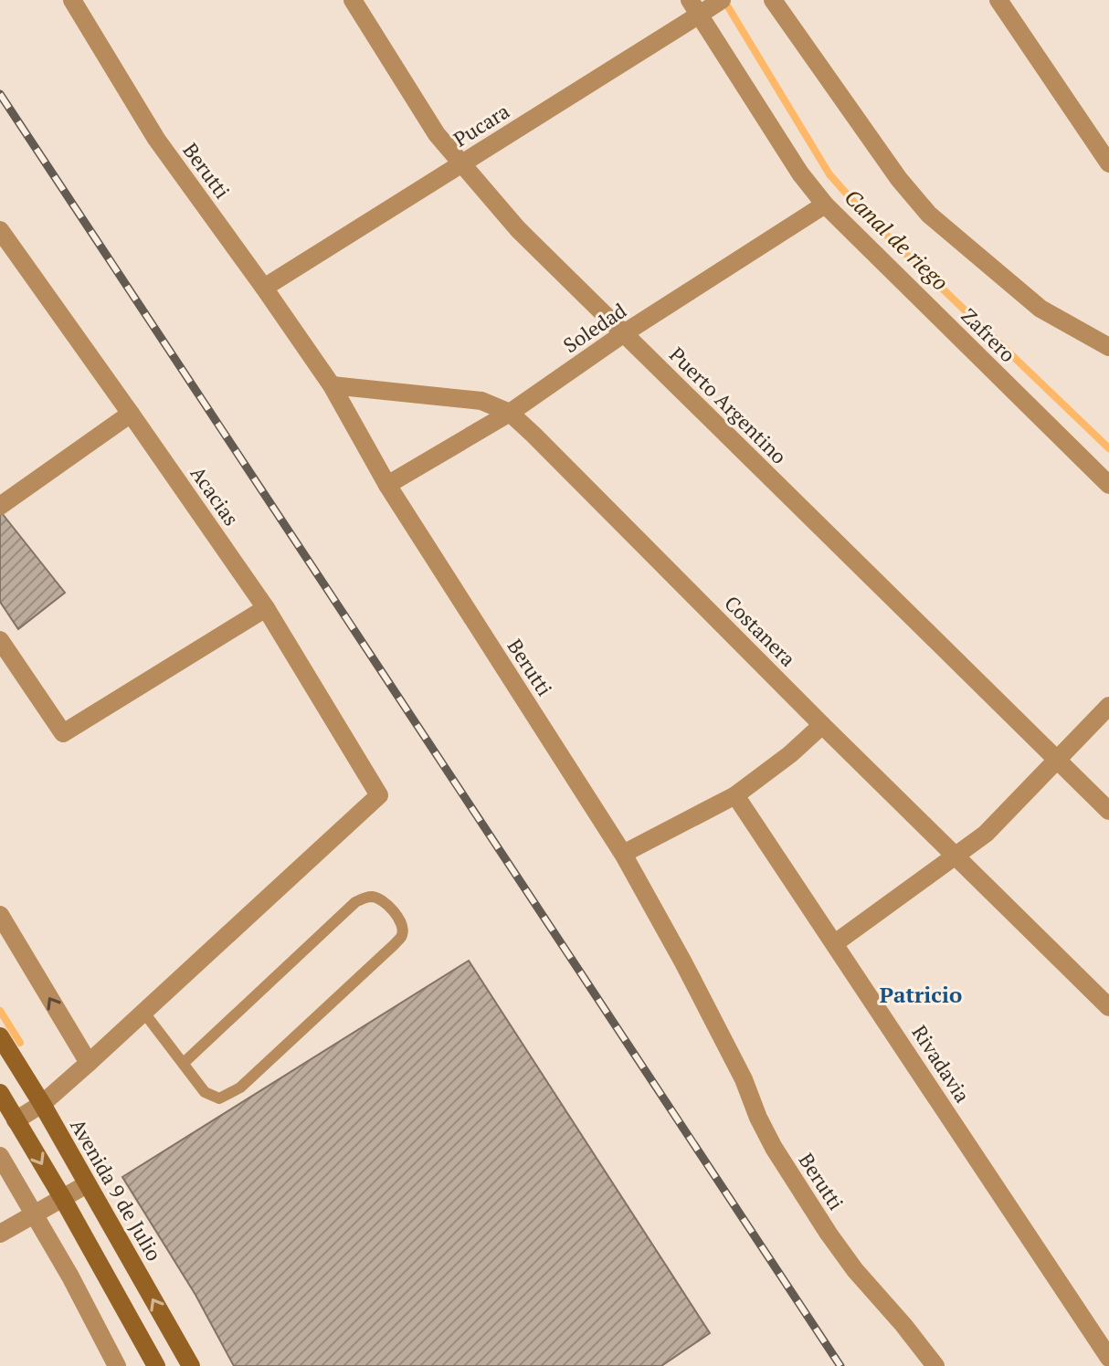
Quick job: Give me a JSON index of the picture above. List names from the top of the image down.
{
  "streets": {
    "main road": ["Avenida 9 de Julio"],
    "street": [
      "Pucara",
      "Berutti",
      "Soledad",
      "Zafrero",
      "Puerto Argentino",
      "Acacias",
      "Costanera",
      "Rivadavia"
    ]
  },
  "crossings": [
    ["Pucara", "Berutti"],
    ["Pucara", "Zafrero"],
    ["Pucara", "Puerto Argentino"],
    ["Berutti", "Soledad"],
    ["Berutti", "Costanera"],
    ["Soledad", "Zafrero"],
    ["Soledad", "Puerto Argentino"],
    ["Soledad", "Costanera"]
  ],
  "districts": ["Patricio"],
  "water": ["Canal de riego"]
}
